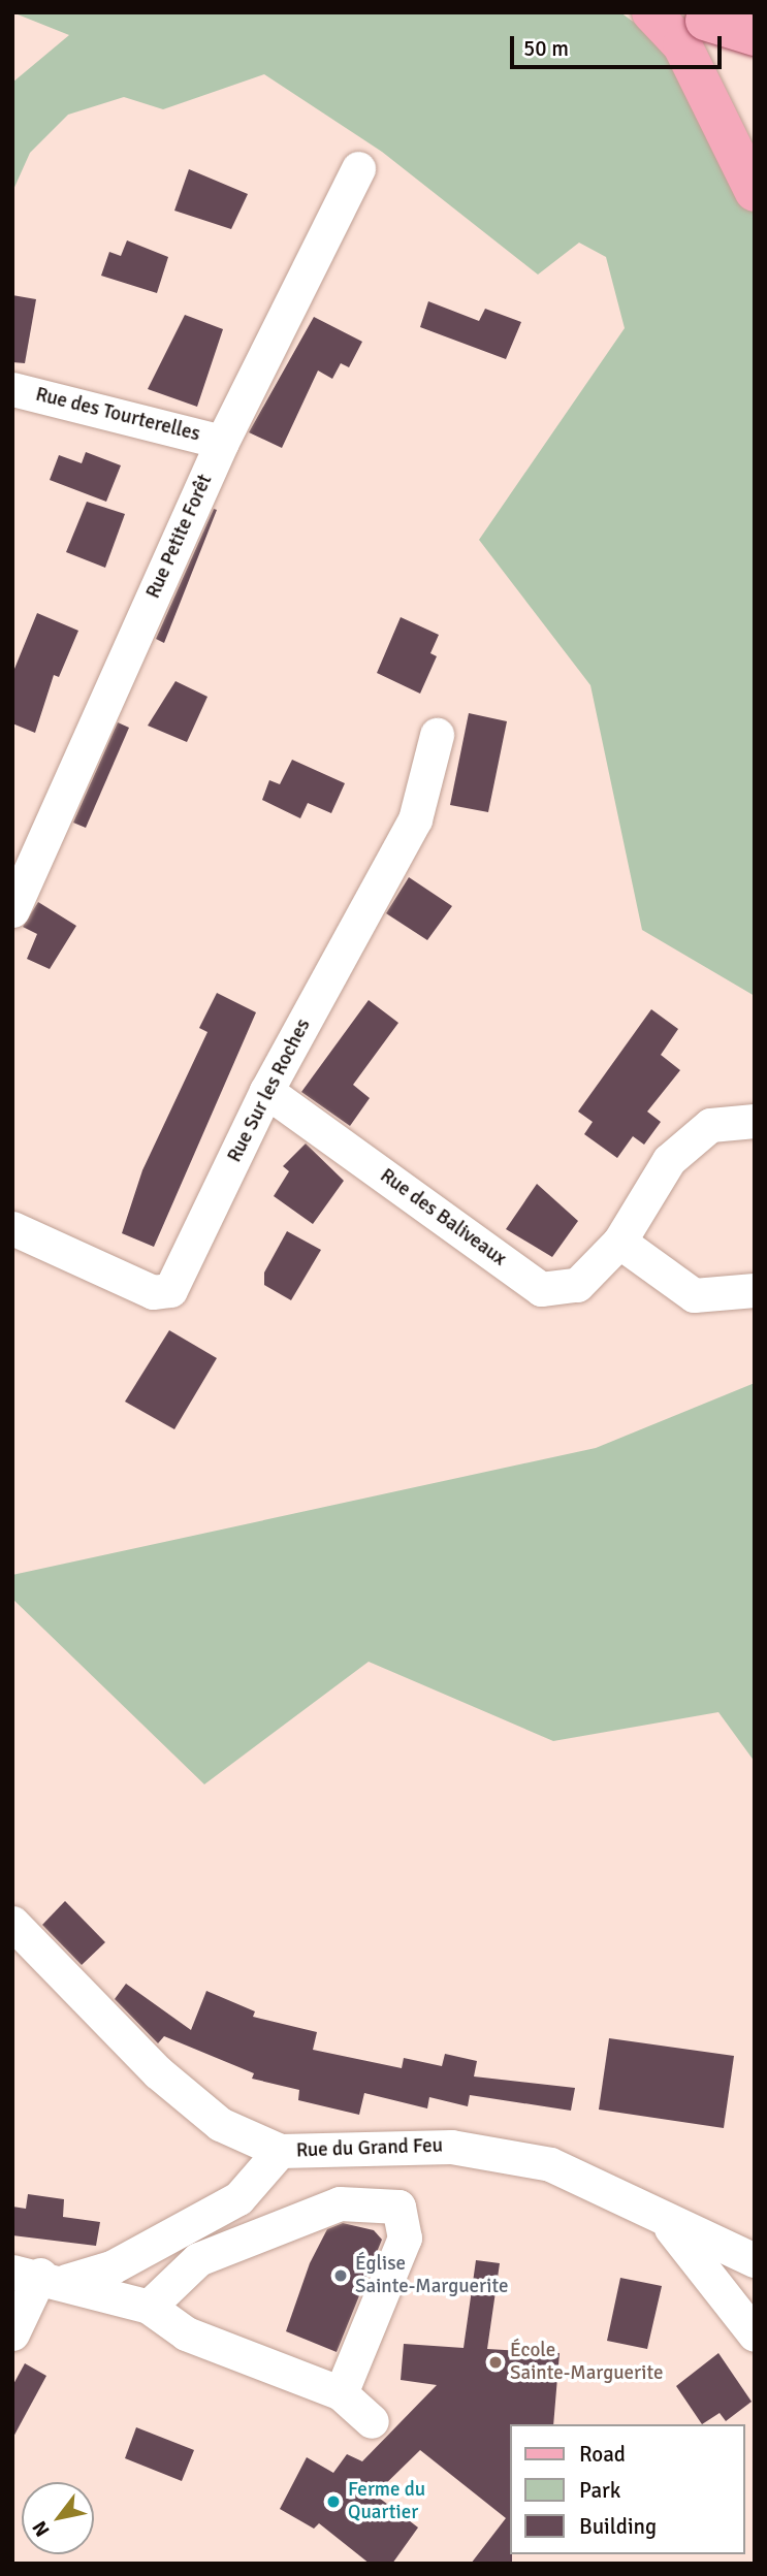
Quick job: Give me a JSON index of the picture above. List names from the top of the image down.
{
  "streets": {
    "street": [
      "Rue des Tourterelles",
      "Rue Petite Forêt",
      "Rue Sur les Roches",
      "Rue des Baliveaux",
      "Rue du Grand Feu"
    ]
  },
  "crossings": [
    ["Rue des Tourterelles", "Rue Petite Forêt"],
    ["Rue Sur les Roches", "Rue des Baliveaux"]
  ],
  "places": ["Église Sainte-Marguerite", "École Sainte-Marguerite", "Ferme du Quartier"],
  "legend": ["Road", "Park", "Building"],
  "scale_bar": "50 m",
  "north": "bottom left"
}
